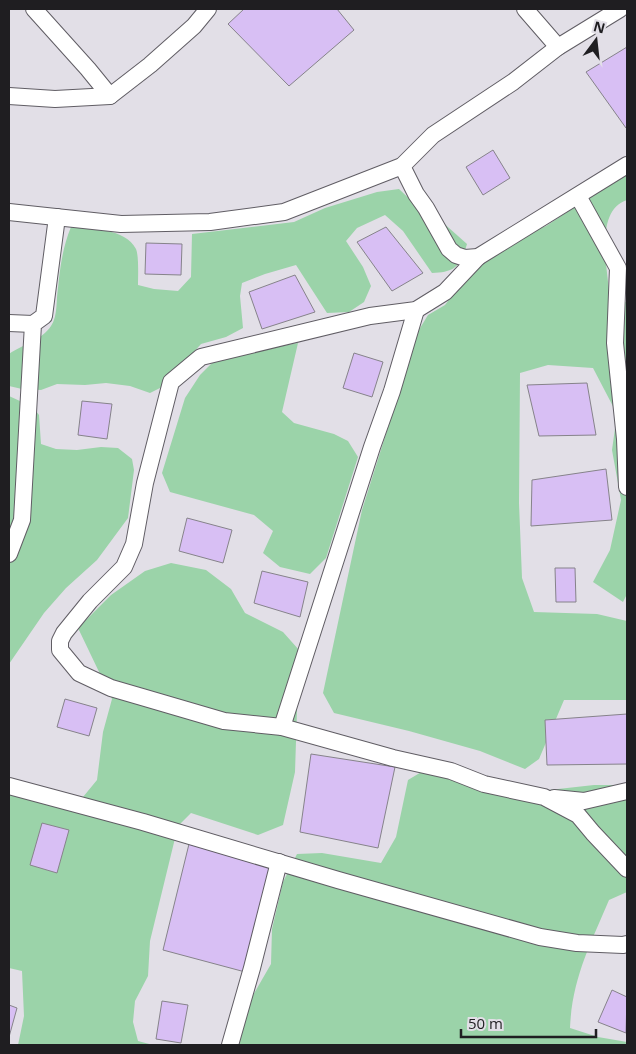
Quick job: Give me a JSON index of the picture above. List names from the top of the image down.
{
  "scale_bar": "50 m",
  "north": "top"
}
